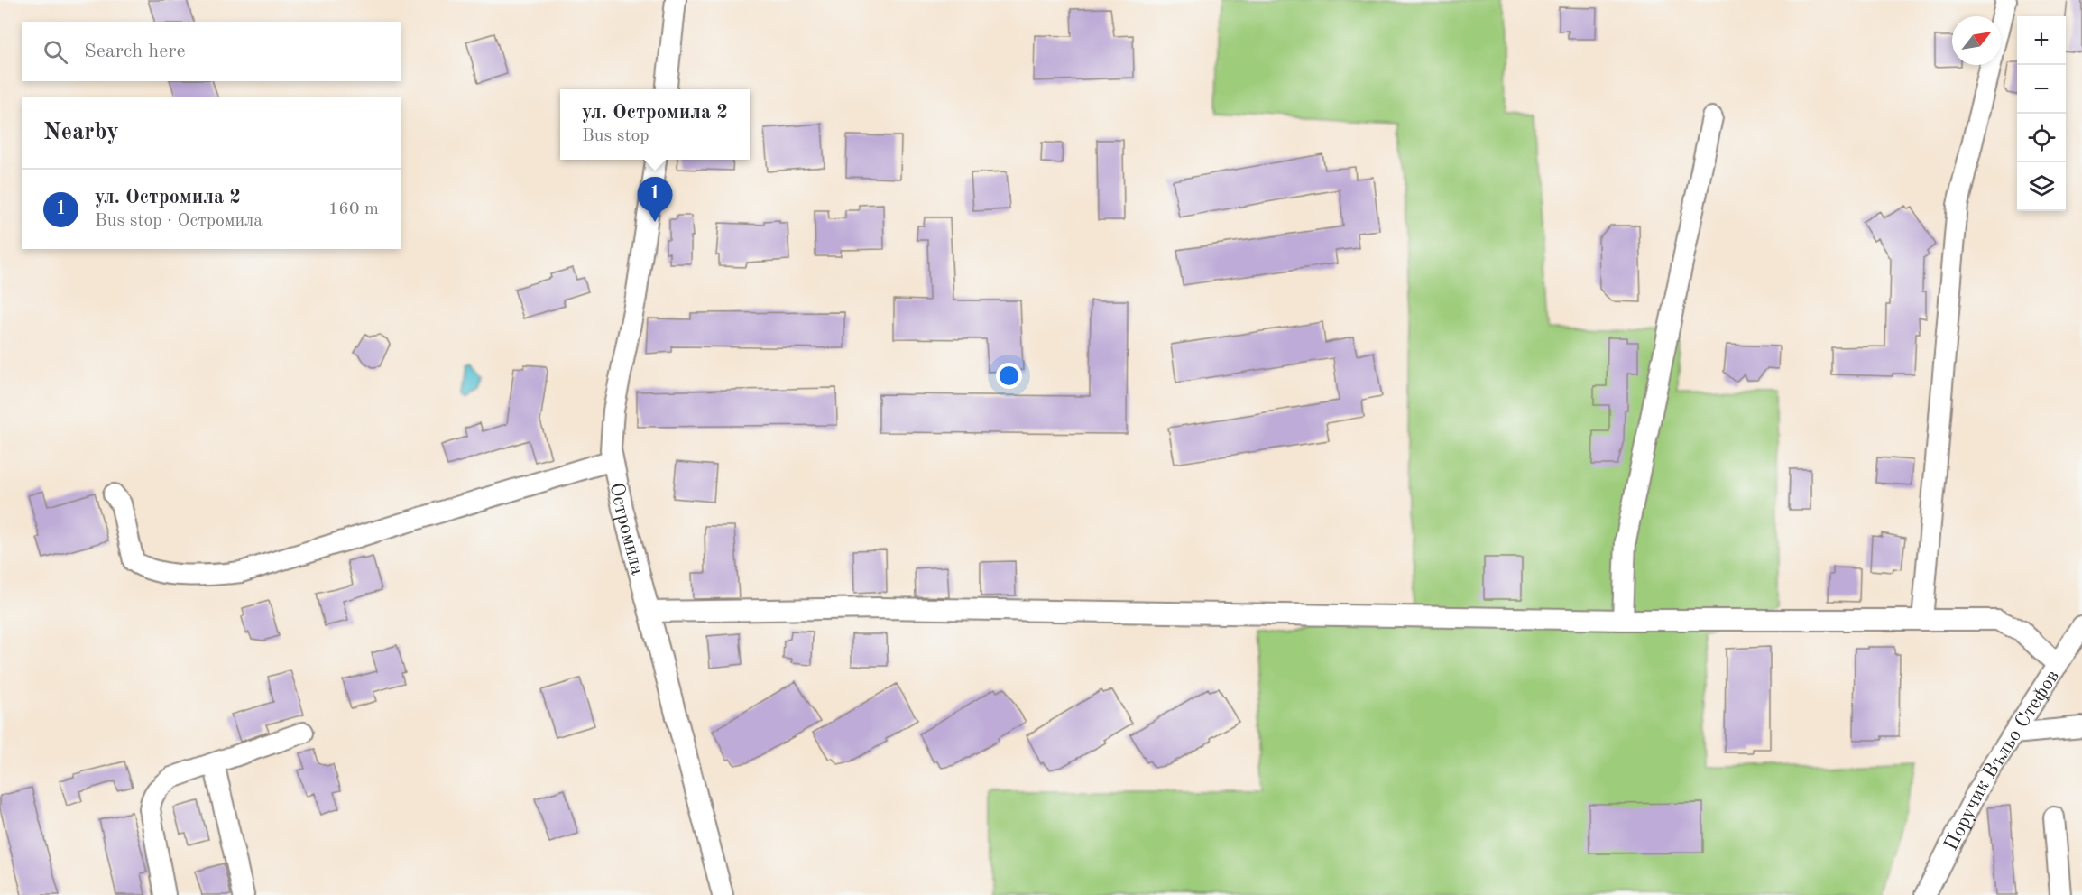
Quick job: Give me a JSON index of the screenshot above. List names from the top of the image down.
{
  "streets": {
    "street": ["Остромила", "Поручик Въльо Стефов"]
  },
  "north": "top right",
  "page": {
    "map_buttons": ["+", "−"],
    "search": "Search here",
    "popup": ["ул. Остромила 2", "Bus stop"],
    "heading": "Nearby",
    "list": [
      {
        "mark": "1",
        "name": "ул. Остромила 2",
        "note": "Bus stop · Остромила",
        "value": "160 m"
      }
    ],
    "pins": "1"
  }
}
